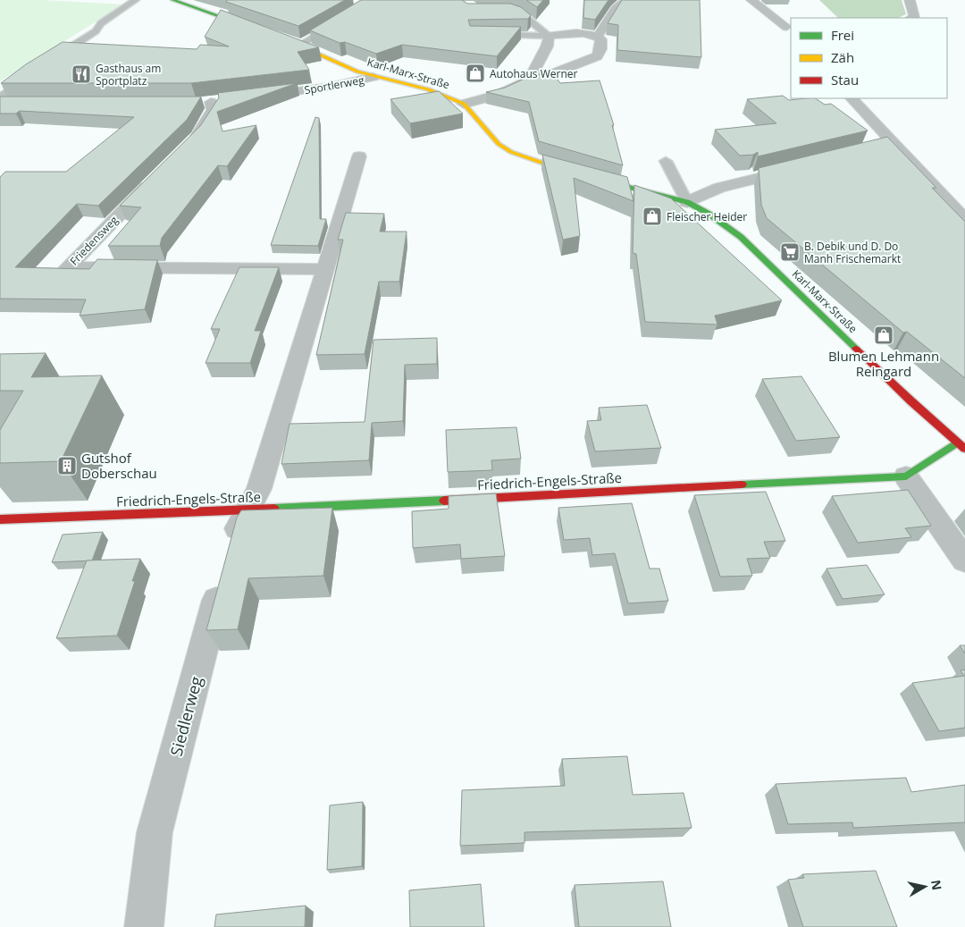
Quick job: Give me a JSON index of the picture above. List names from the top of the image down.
{
  "streets": {
    "street": [
      "Karl-Marx-Straße",
      "Sportlerweg",
      "Friedensweg",
      "Friedrich-Engels-Straße",
      "Siedlerweg"
    ]
  },
  "crossings": [
    ["Karl-Marx-Straße", "Sportlerweg"],
    ["Friedrich-Engels-Straße", "Siedlerweg"]
  ],
  "places": {
    "shop": ["Autohaus Werner", "Fleischer Heider", "Blumen Lehmann Reingard"],
    "restaurant": ["Gasthaus am Sportplatz"],
    "supermarket": ["B. Debik und D. Do Manh Frischemarkt"],
    "building": ["Gutshof Doberschau"]
  },
  "legend": ["Frei", "Zäh", "Stau"],
  "north": "right"
}
